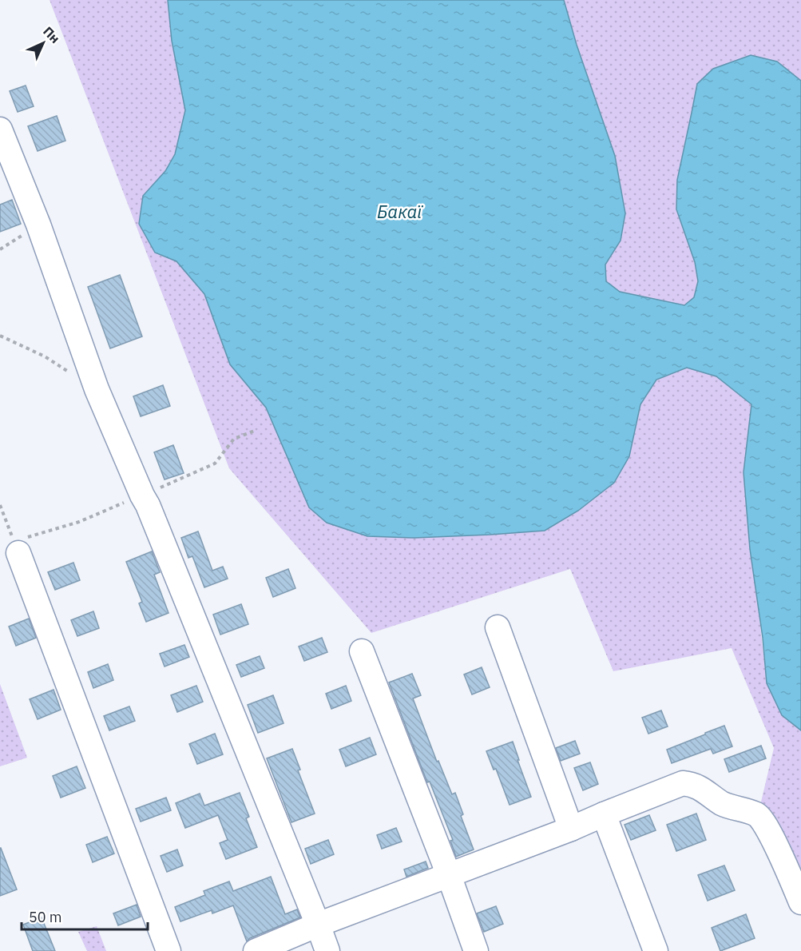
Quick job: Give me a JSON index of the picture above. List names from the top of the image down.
{
  "water": ["Бакаї"],
  "scale_bar": "50 m",
  "north": "top right"
}
